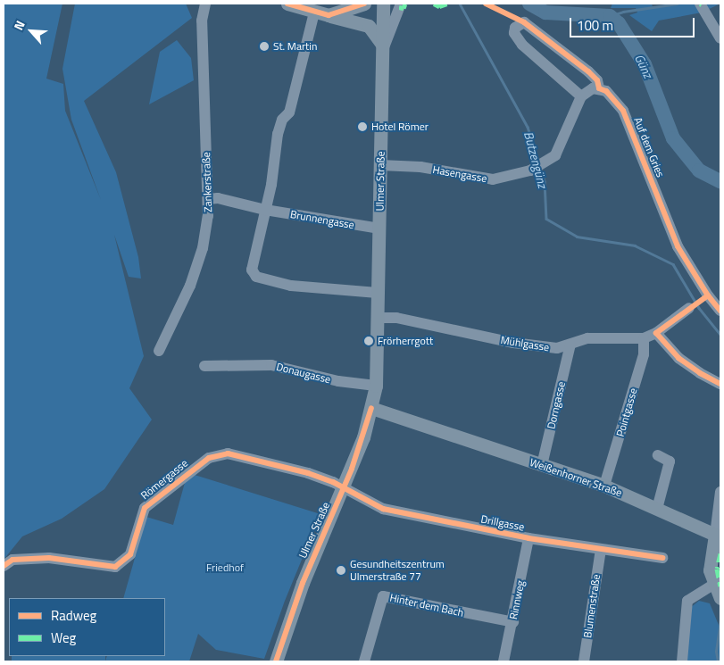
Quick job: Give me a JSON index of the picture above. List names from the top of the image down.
{
  "streets": {
    "main road": ["Ulmer Straße", "Weißenhorner Straße"],
    "street": [
      "Auf dem Gries",
      "Hasengasse",
      "Zankerstraße",
      "Brunnengasse",
      "Mühlgasse",
      "Donaugasse",
      "Dorngasse",
      "Pointgasse",
      "Römergasse",
      "Drillgasse",
      "Rinnweg",
      "Hinter dem Bach",
      "Blumenstraße"
    ]
  },
  "crossings": [
    ["Auf dem Gries", "Hasengasse"],
    ["Hasengasse", "Ulmer Straße"],
    ["Ulmer Straße", "Brunnengasse"],
    ["Ulmer Straße", "Mühlgasse"],
    ["Ulmer Straße", "Donaugasse"],
    ["Ulmer Straße", "Weißenhorner Straße"],
    ["Ulmer Straße", "Römergasse"],
    ["Ulmer Straße", "Drillgasse"],
    ["Zankerstraße", "Brunnengasse"],
    ["Mühlgasse", "Dorngasse"],
    ["Mühlgasse", "Pointgasse"],
    ["Dorngasse", "Weißenhorner Straße"],
    ["Pointgasse", "Weißenhorner Straße"],
    ["Römergasse", "Drillgasse"],
    ["Drillgasse", "Rinnweg"],
    ["Drillgasse", "Blumenstraße"],
    ["Rinnweg", "Hinter dem Bach"]
  ],
  "water": ["Günz", "Butzengünz"],
  "parks": ["Friedhof"],
  "places": [
    "St. Martin",
    "Hotel Römer",
    "Frörherrgott",
    "Gesundheitszentrum Ulmerstraße 77"
  ],
  "legend": ["Radweg", "Weg"],
  "scale_bar": "100 m",
  "north": "top left"
}
